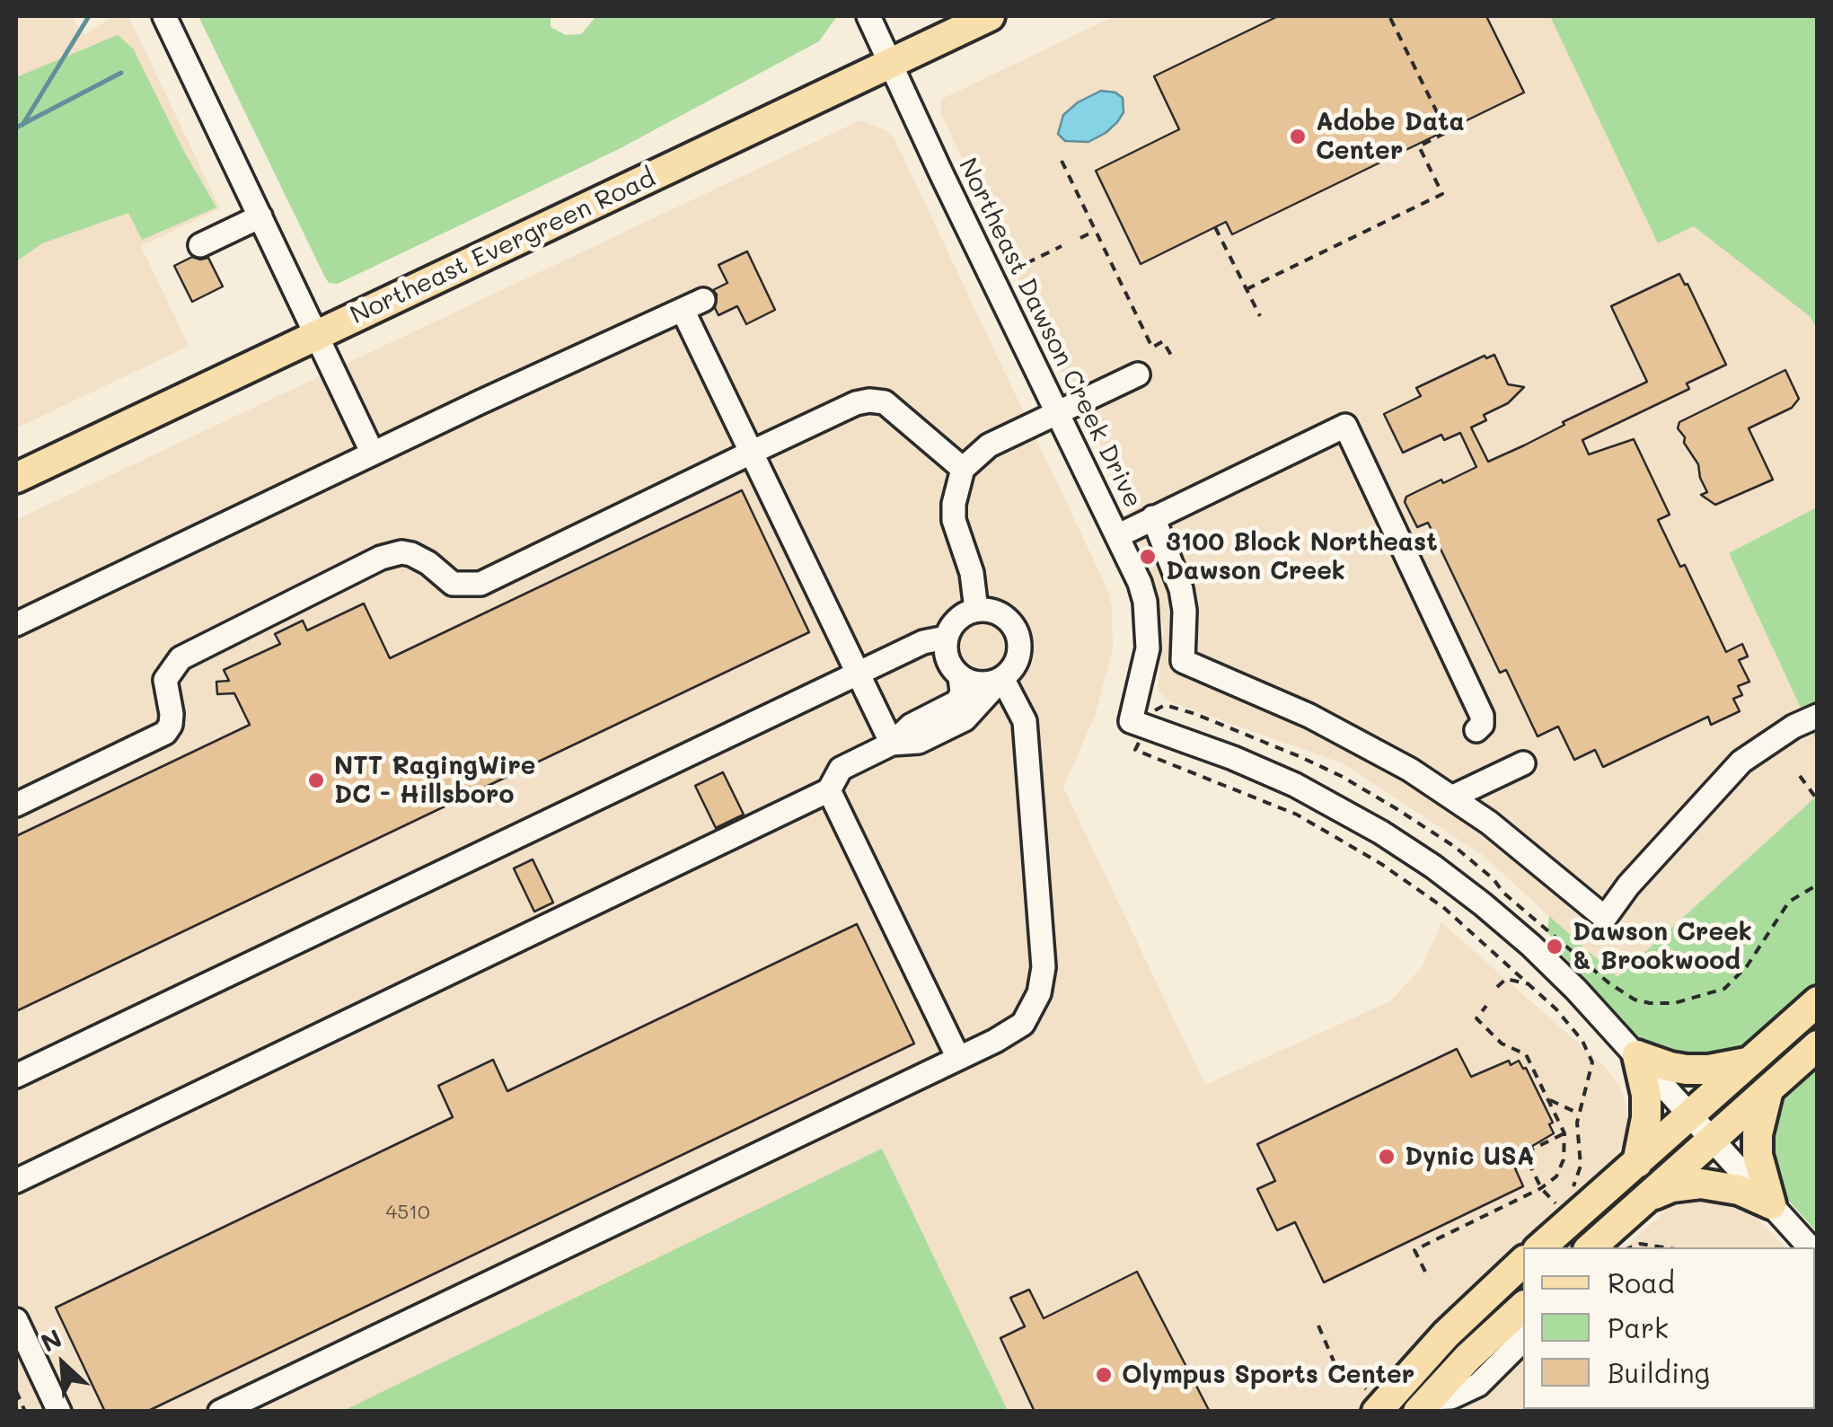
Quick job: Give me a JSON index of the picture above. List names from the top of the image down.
{
  "streets": {
    "main road": ["Northeast Evergreen Road"],
    "street": ["Northeast Dawson Creek Drive"]
  },
  "crossings": [
    ["Northeast Evergreen Road", "Northeast Dawson Creek Drive"]
  ],
  "places": [
    "Adobe Data Center",
    "3100 Block Northeast Dawson Creek",
    "NTT RagingWire DC - Hillsboro",
    "Dawson Creek & Brookwood",
    "Dynic USA",
    "Olympus Sports Center"
  ],
  "house_numbers": ["4510"],
  "legend": ["Road", "Park", "Building"],
  "north": "top left"
}
